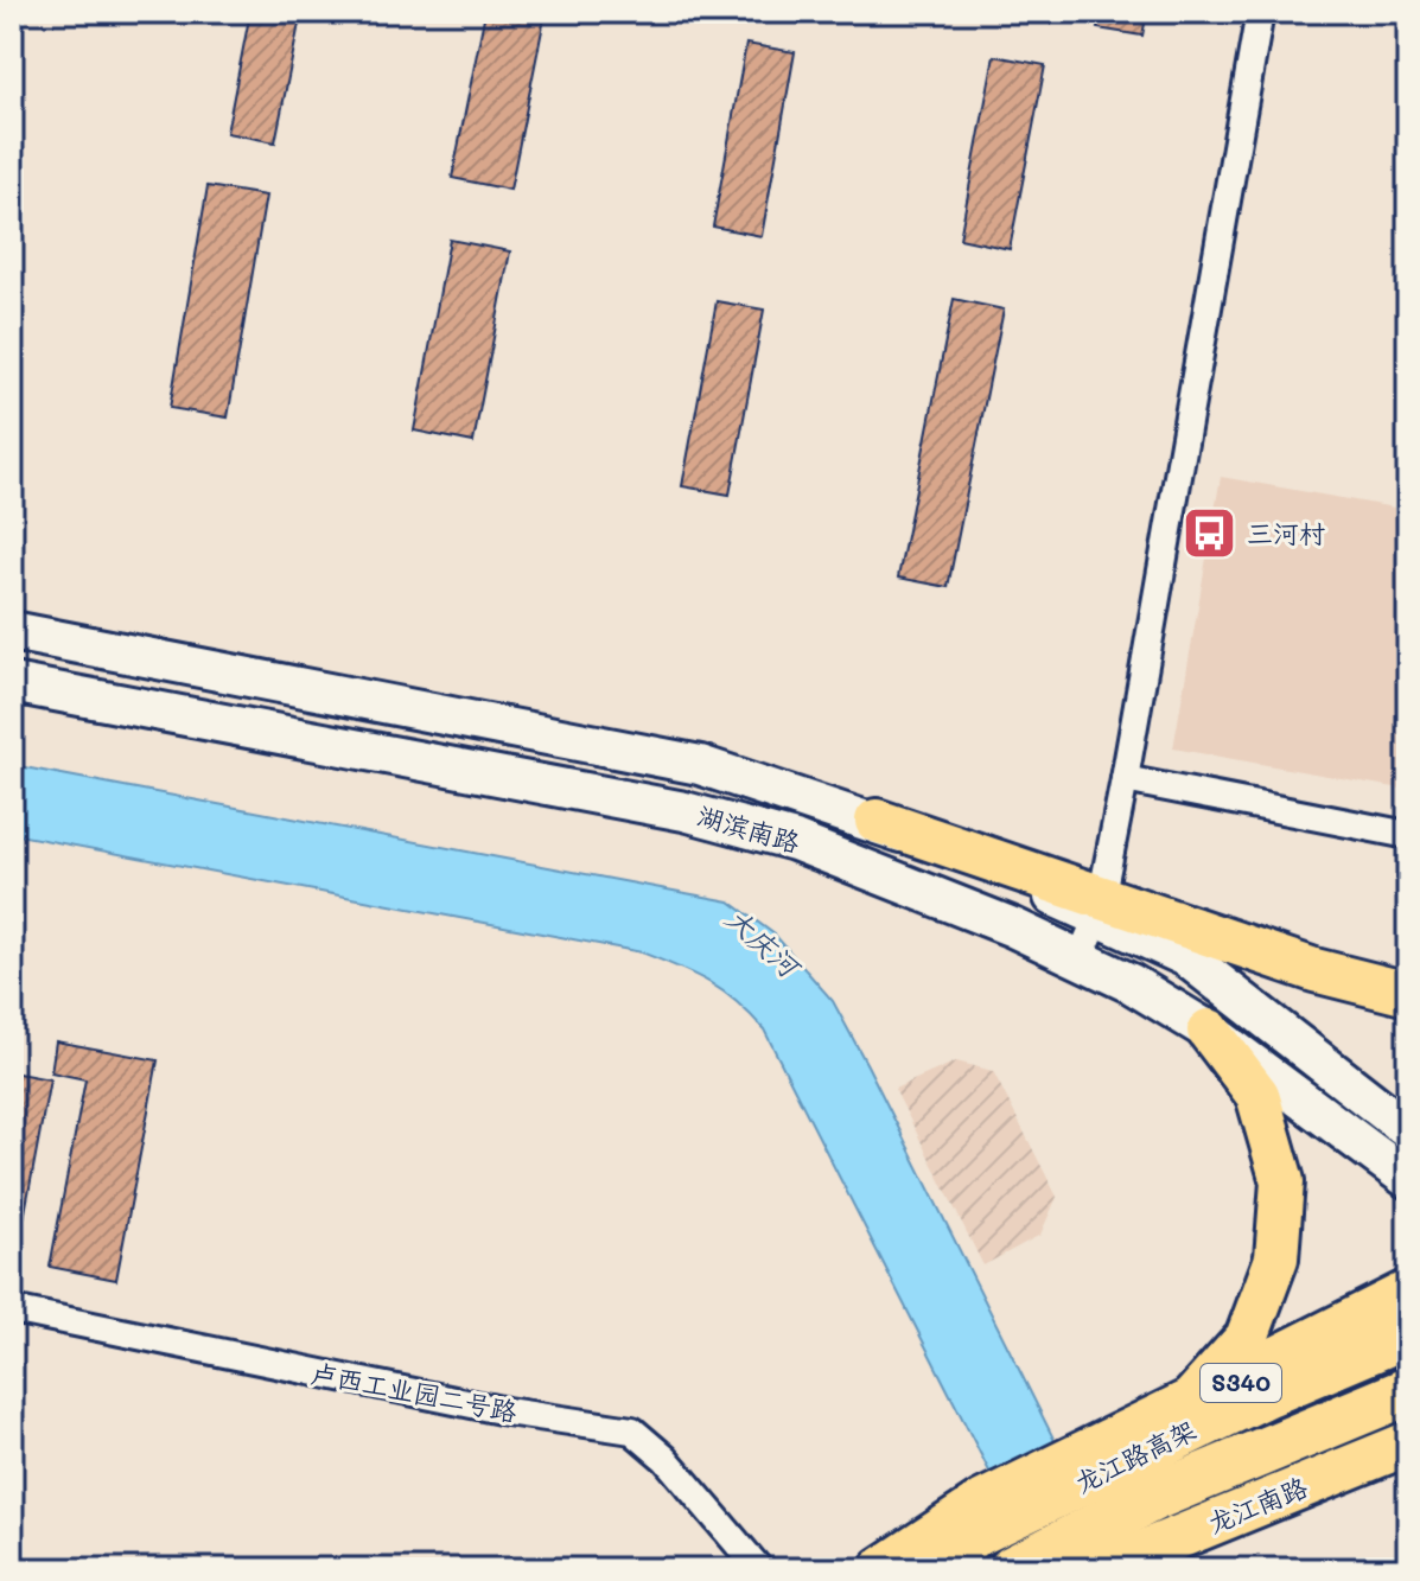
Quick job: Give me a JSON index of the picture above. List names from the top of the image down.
{
  "streets": {
    "highway": ["龙江路高架"],
    "main road": ["湖滨南路", "S340", "龙江南路"],
    "street": ["卢西工业园二号路"]
  },
  "water": ["大庆河"],
  "places": {
    "bus stop": ["三河村"]
  }
}
